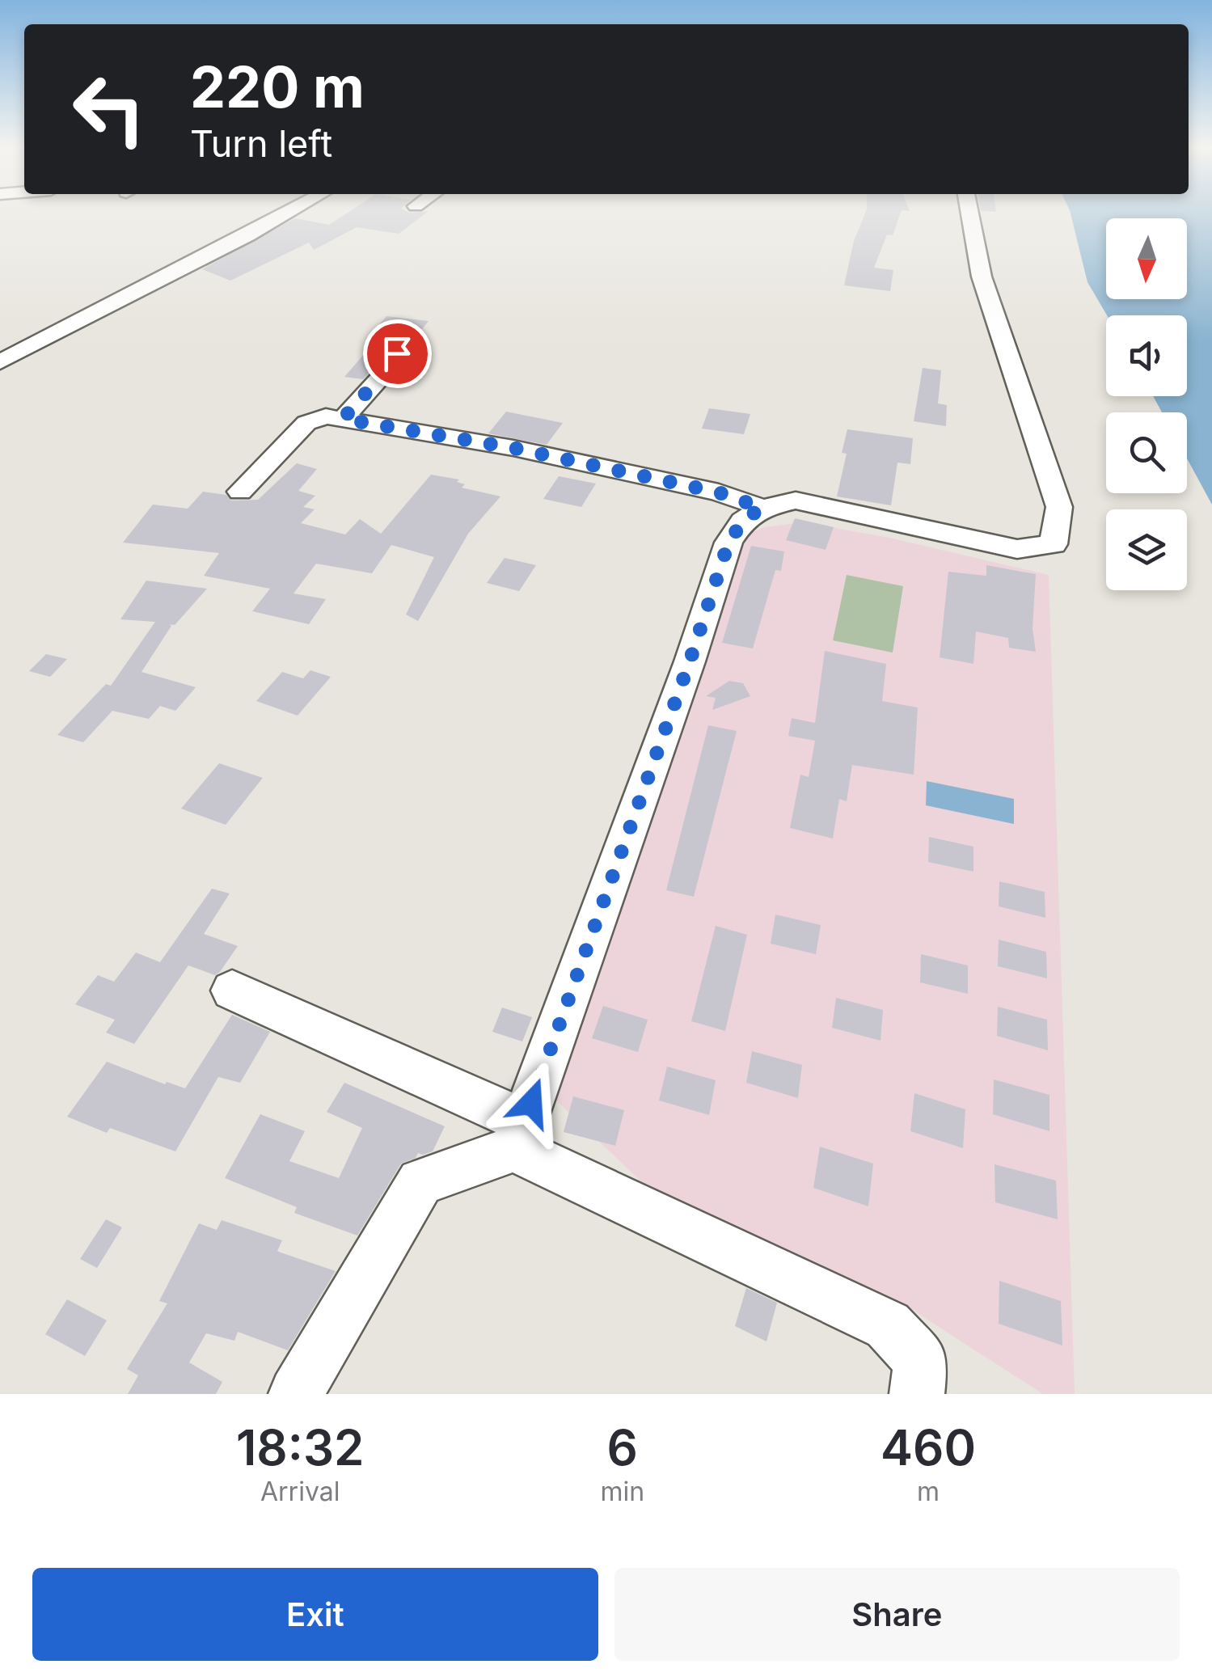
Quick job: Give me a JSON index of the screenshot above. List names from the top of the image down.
{
  "north": "bottom",
  "page": {
    "turn": ["220 m", "Turn left"],
    "eta": [
      "18:32",
      "Arrival",
      "6",
      "min",
      "460",
      "m"
    ],
    "buttons": ["Exit", "Share"]
  }
}
